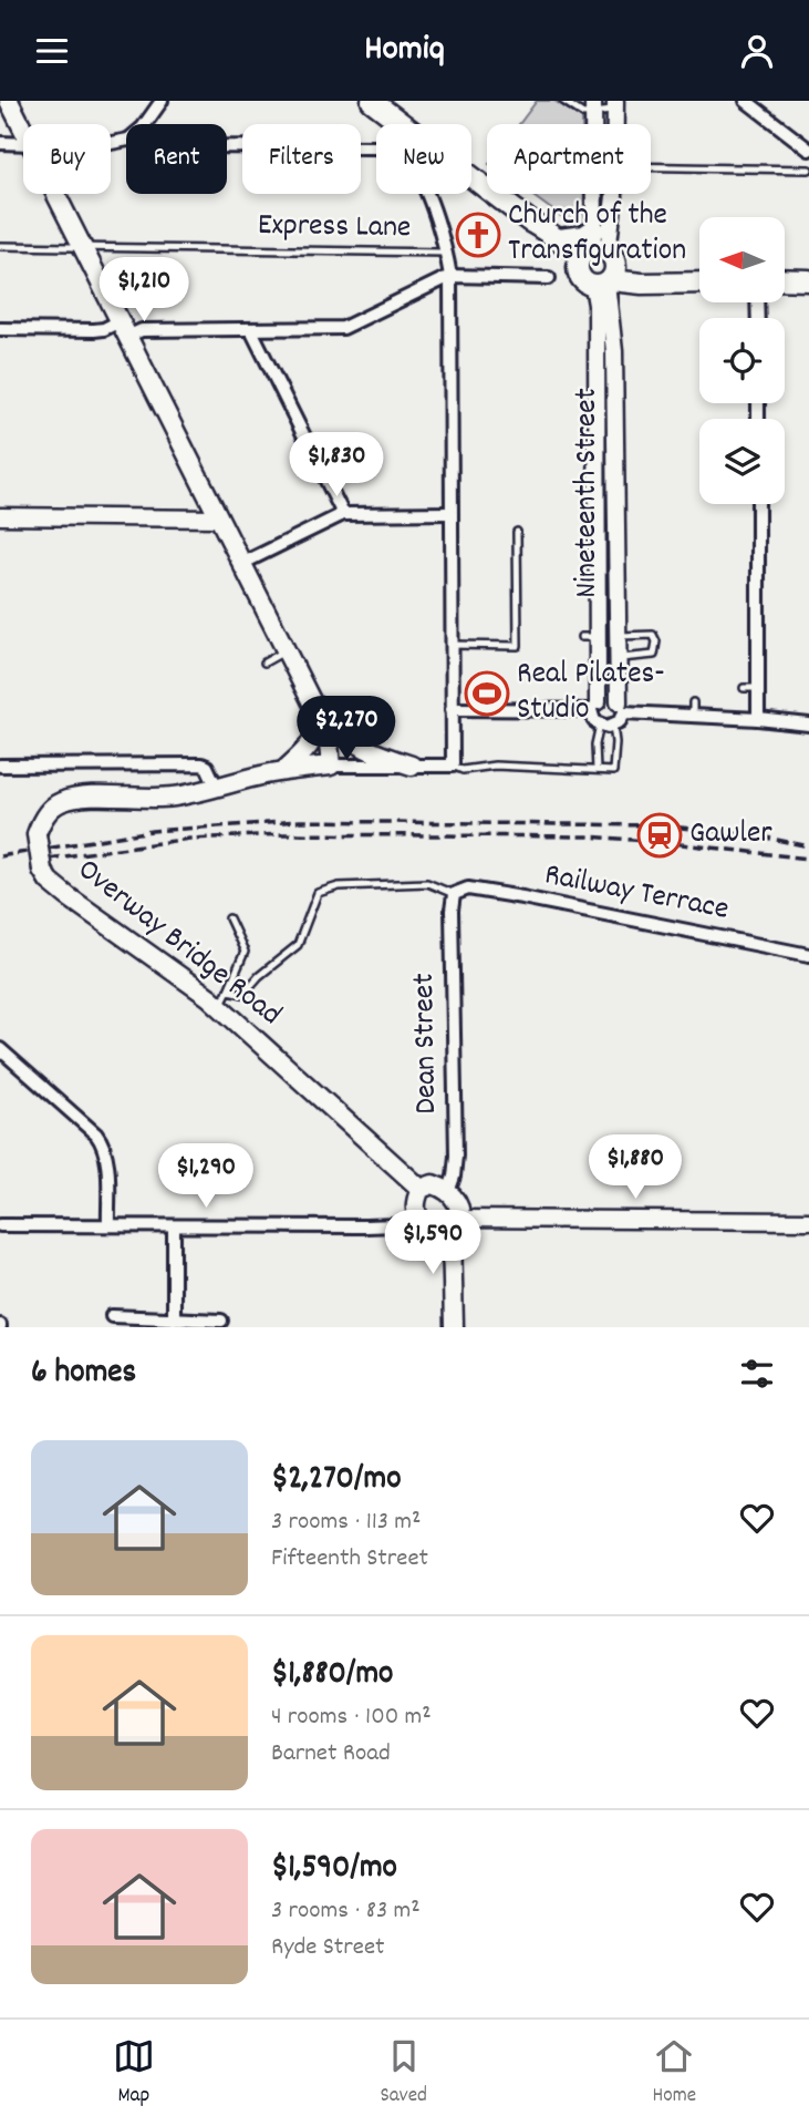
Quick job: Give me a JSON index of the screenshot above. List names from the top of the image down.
{
  "streets": {
    "main road": ["Overway Bridge Road"],
    "street": ["Nineteenth Street", "Railway Terrace", "Dean Street"],
    "lane": ["Express Lane"]
  },
  "crossings": [
    ["Railway Terrace", "Dean Street"],
    ["Overway Bridge Road", "Dean Street"]
  ],
  "places": {
    "church": ["Church of the Transfiguration"],
    "sports": ["Real Pilates- Studio"],
    "station": ["Gawler"]
  },
  "north": "left",
  "page": {
    "header": "Homiq",
    "chip": [
      "Buy",
      "Rent",
      "Filters",
      "New",
      "Apartment"
    ],
    "price": [
      "$1,210",
      "$1,830",
      "$2,270",
      "$1,880",
      "$1,290",
      "$1,590"
    ],
    "heading": "6 homes",
    "list": [
      {
        "name": "$2,270/mo",
        "note": "3 rooms · 113 m² · Fifteenth Street"
      },
      {
        "name": "$1,880/mo",
        "note": "4 rooms · 100 m² · Barnet Road"
      },
      {
        "name": "$1,590/mo",
        "note": "3 rooms · 83 m² · Ryde Street"
      }
    ],
    "tabs": ["Map", "Saved", "Home"]
  }
}
